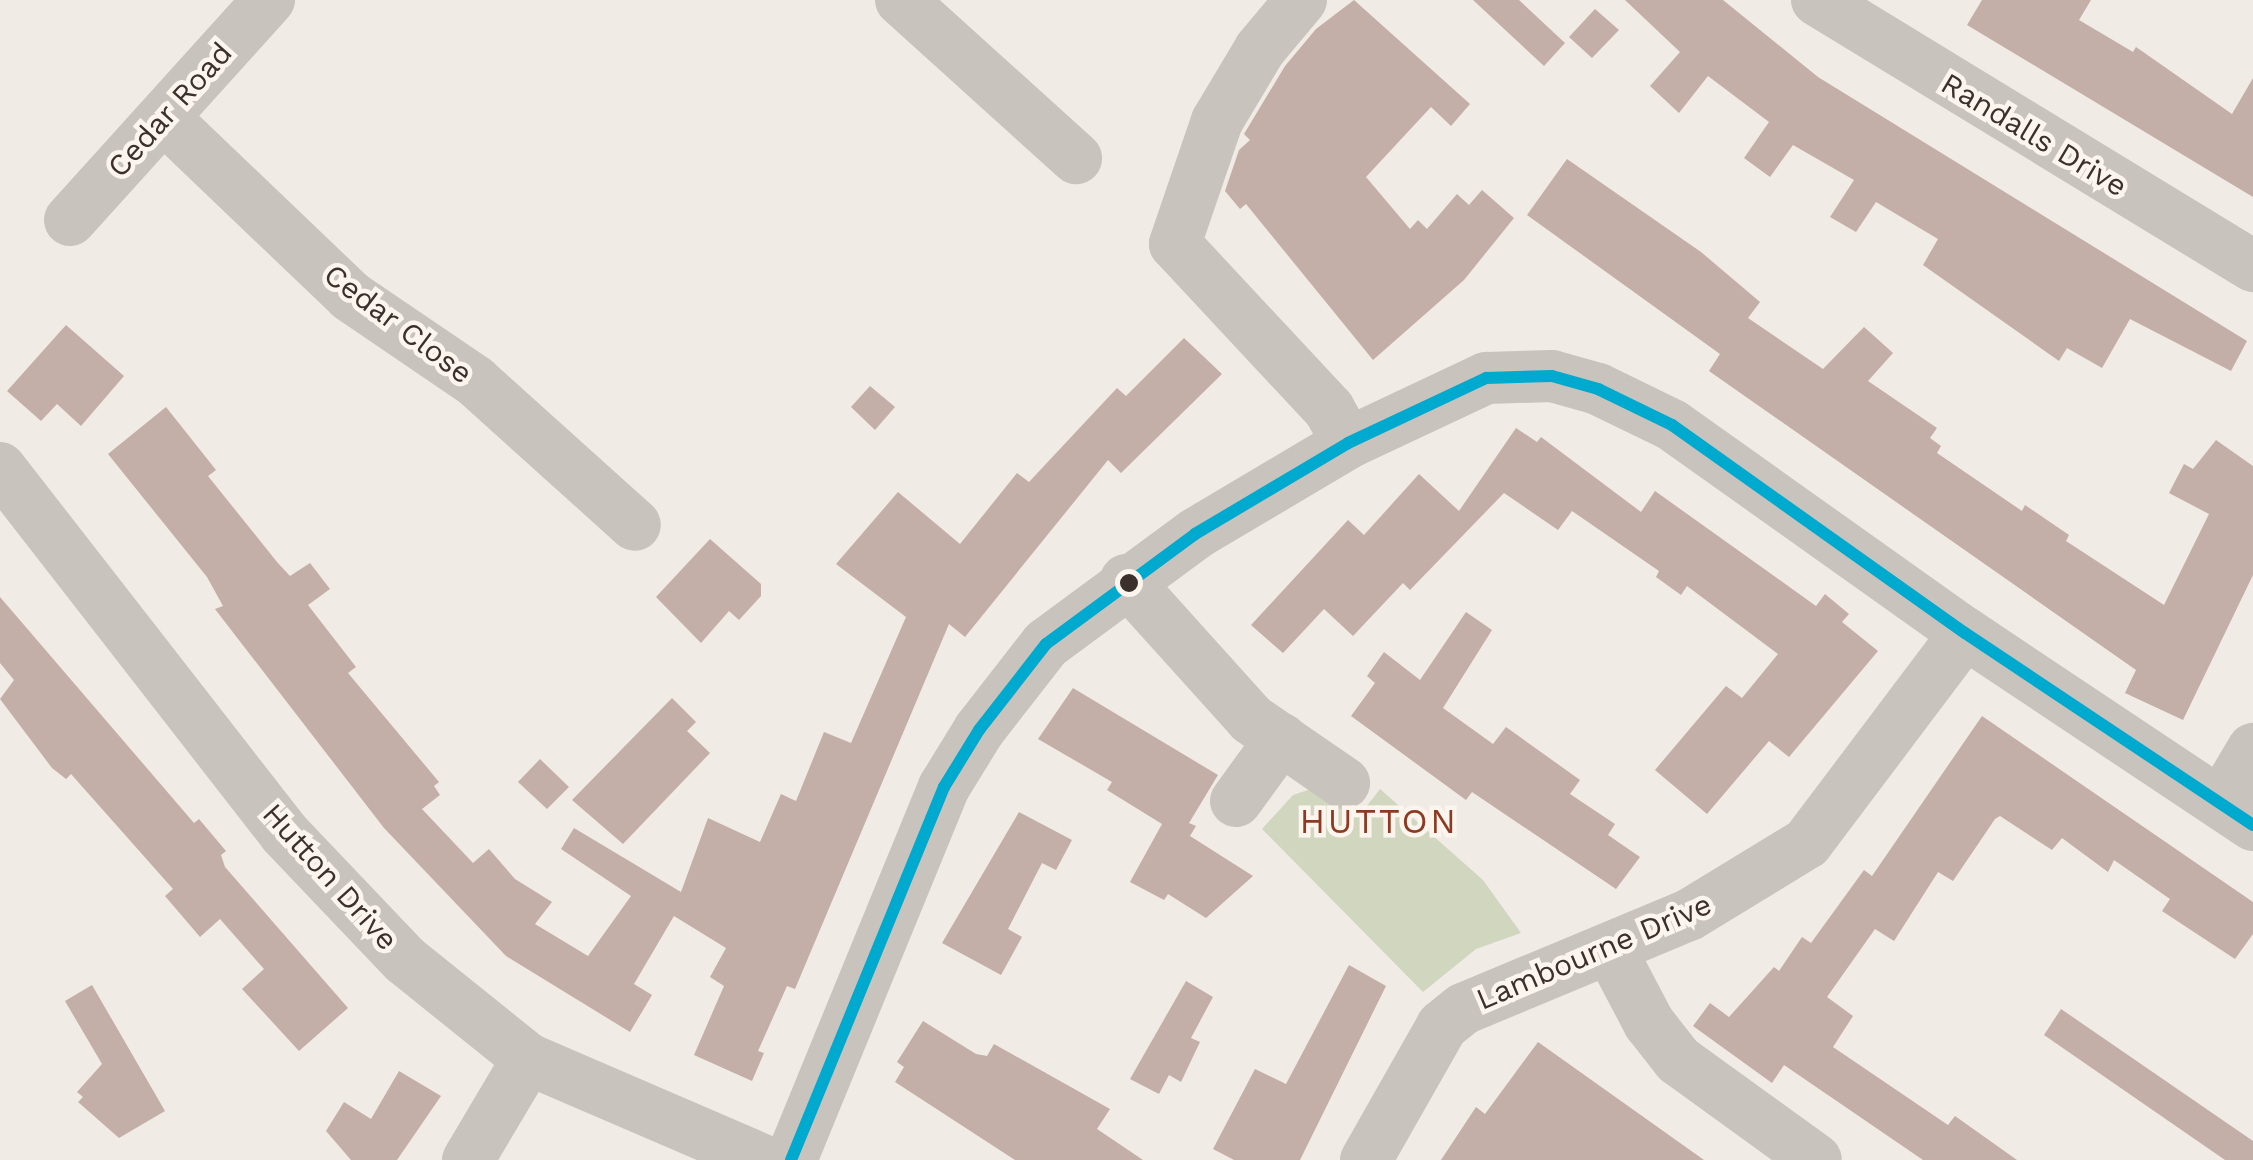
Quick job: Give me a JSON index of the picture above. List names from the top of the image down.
{
  "streets": {
    "street": [
      "Cedar Road",
      "Randalls Drive",
      "Cedar Close",
      "Hutton Drive",
      "Lambourne Drive"
    ]
  },
  "crossings": [
    ["Cedar Road", "Cedar Close"]
  ],
  "districts": ["HUTTON"]
}
